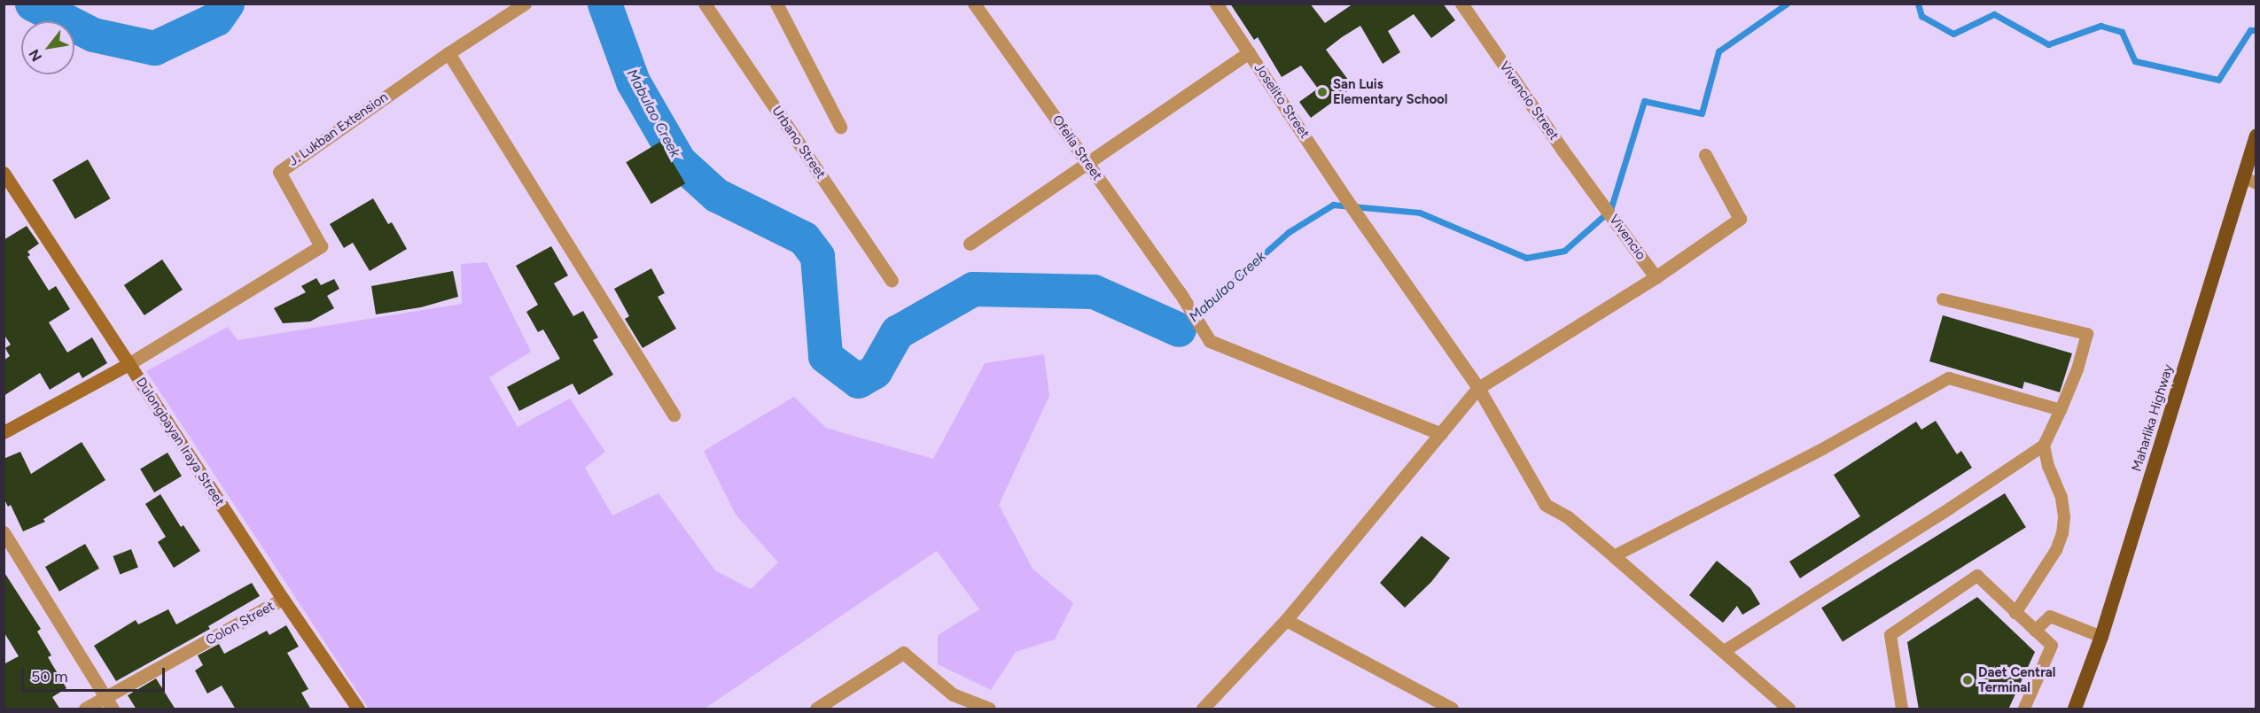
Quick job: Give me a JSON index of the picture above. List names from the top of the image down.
{
  "streets": {
    "highway": ["Maharlika Highway"],
    "main road": ["Dulongbayan Iraya Street"],
    "street": [
      "Joselito Street",
      "Vivencio Street",
      "J. Lukban Extension",
      "Urbano Street",
      "Ofelia Street",
      "Vivencio",
      "Colon Street"
    ]
  },
  "crossings": [
    ["Vivencio Street", "Vivencio"],
    ["J. Lukban Extension", "Dulongbayan Iraya Street"],
    ["Dulongbayan Iraya Street", "Colon Street"]
  ],
  "water": ["Mabulao Creek"],
  "places": ["San Luis Elementary School", "Daet Central Terminal"],
  "scale_bar": "50 m",
  "north": "bottom left"
}
